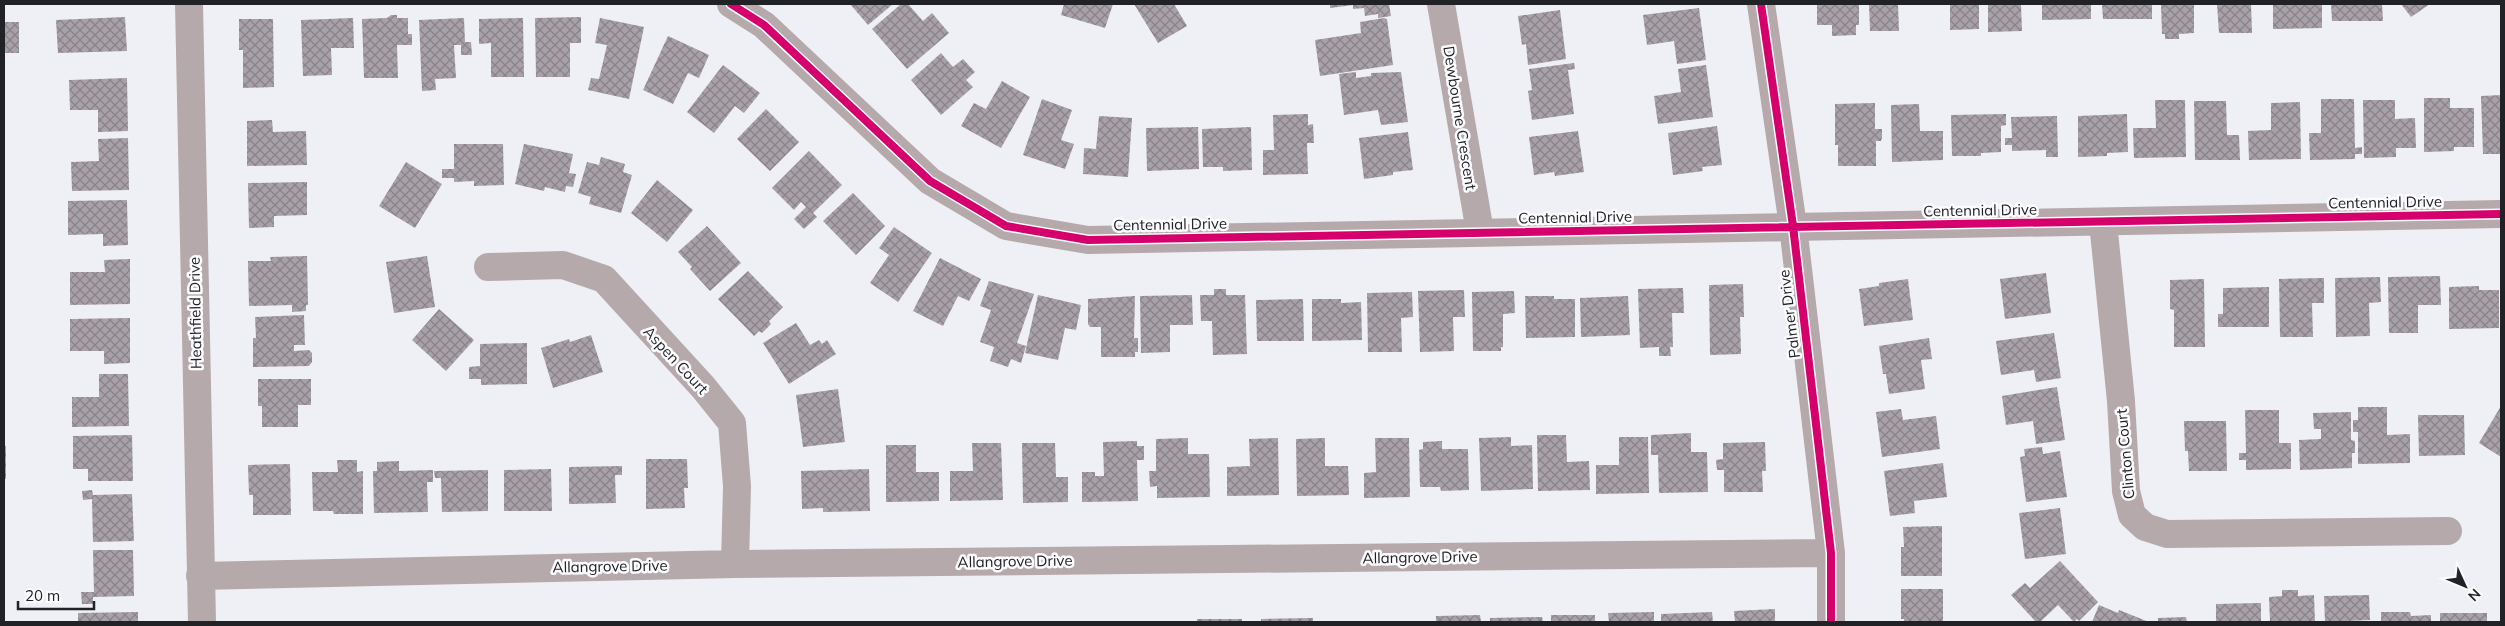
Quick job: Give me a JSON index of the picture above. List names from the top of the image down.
{
  "streets": {
    "street": [
      "Dewbourne Crescent",
      "Centennial Drive",
      "Heathfield Drive",
      "Palmer Drive",
      "Aspen Court",
      "Clinton Court",
      "Allangrove Drive"
    ]
  },
  "crossings": [
    ["Dewbourne Crescent", "Centennial Drive"],
    ["Centennial Drive", "Palmer Drive"],
    ["Centennial Drive", "Clinton Court"],
    ["Heathfield Drive", "Allangrove Drive"],
    ["Palmer Drive", "Allangrove Drive"],
    ["Aspen Court", "Allangrove Drive"]
  ],
  "scale_bar": "20 m",
  "north": "bottom right"
}
